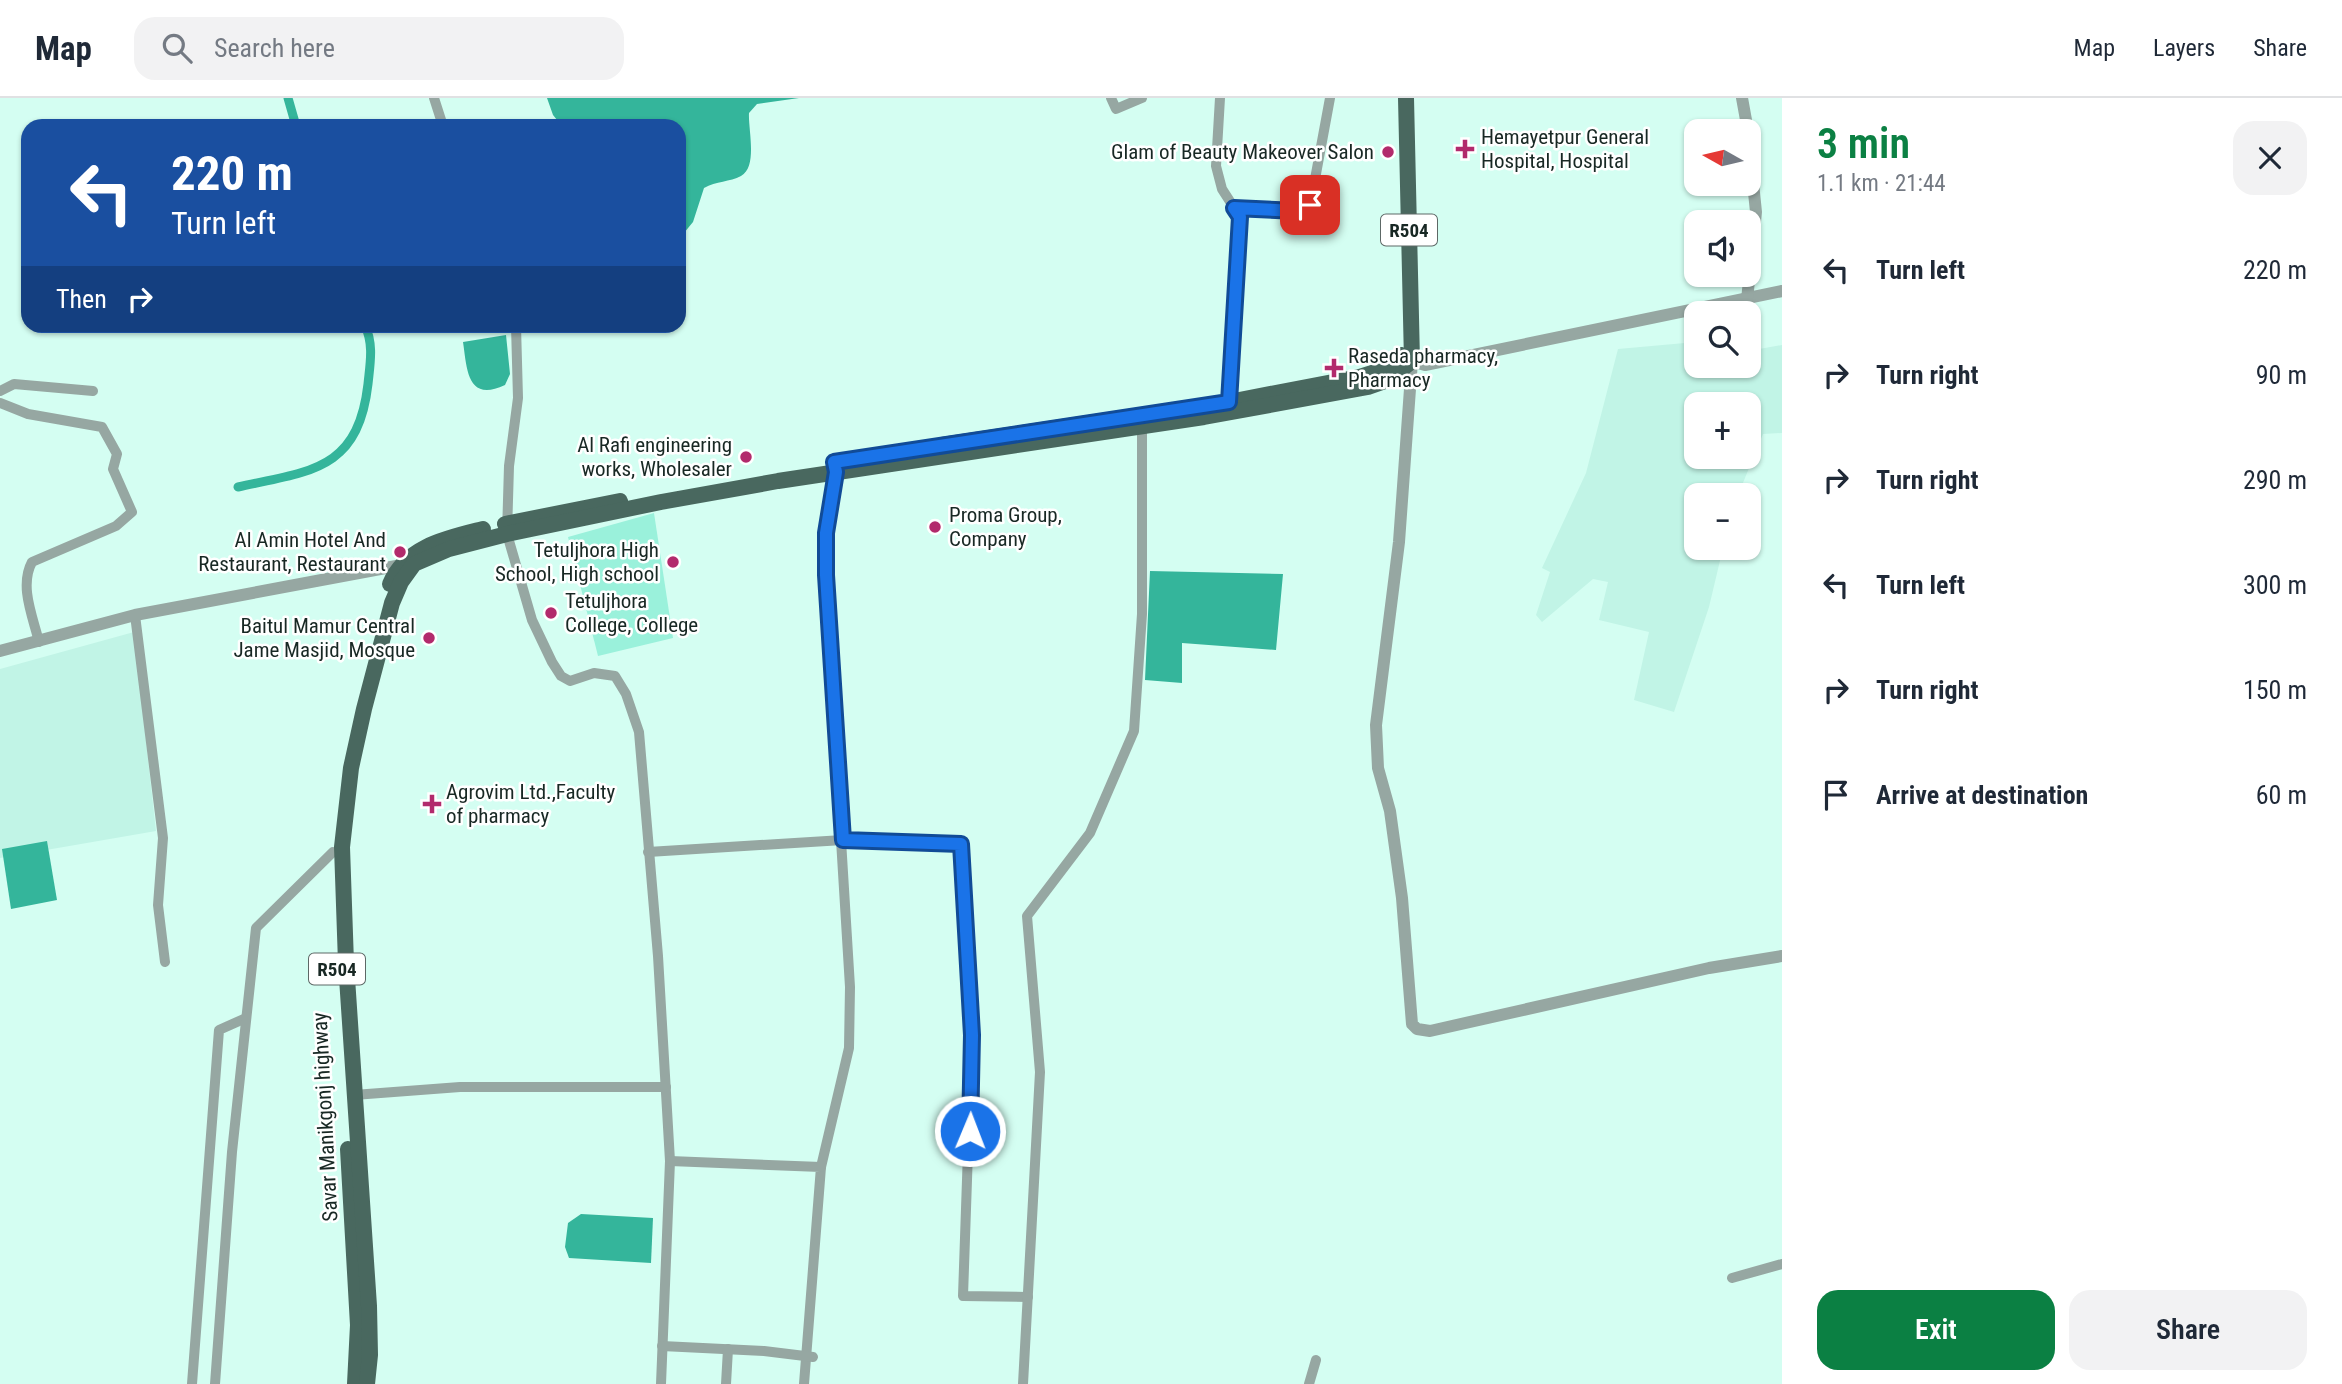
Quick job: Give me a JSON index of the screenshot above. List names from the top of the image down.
{
  "streets": {
    "main road": ["R504", "Savar Manikgonj highway"]
  },
  "crossings": [
    ["R504", "Savar Manikgonj highway"]
  ],
  "places": {
    "health": ["Hemayetpur General Hospital, Hospital", "Raseda pharmacy, Pharmacy", "Agrovim Ltd.,Faculty of pharmacy"],
    "other": [
      "Glam of Beauty Makeover Salon",
      "Al Rafi engineering works, Wholesaler",
      "Proma Group, Company",
      "Al Amin Hotel And Restaurant, Restaurant",
      "Tetuljhora High School, High school",
      "Tetuljhora College, College",
      "Baitul Mamur Central Jame Masjid, Mosque"
    ]
  },
  "north": "left",
  "page": {
    "header": "Map",
    "search": "Search here",
    "nav": ["Map", "Layers", "Share"],
    "heading": ["3 min", "1.1 km · 21:44"],
    "map_buttons": ["+", "−"],
    "turn": ["220 m", "Turn left"],
    "list": [
      {
        "name": "Turn left",
        "value": "220 m"
      },
      {
        "name": "Turn right",
        "value": "90 m"
      },
      {
        "name": "Turn right",
        "value": "290 m"
      },
      {
        "name": "Turn left",
        "value": "300 m"
      },
      {
        "name": "Turn right",
        "value": "150 m"
      },
      {
        "name": "Arrive at destination",
        "value": "60 m"
      }
    ],
    "then": "Then",
    "buttons": ["Exit", "Share"]
  }
}
